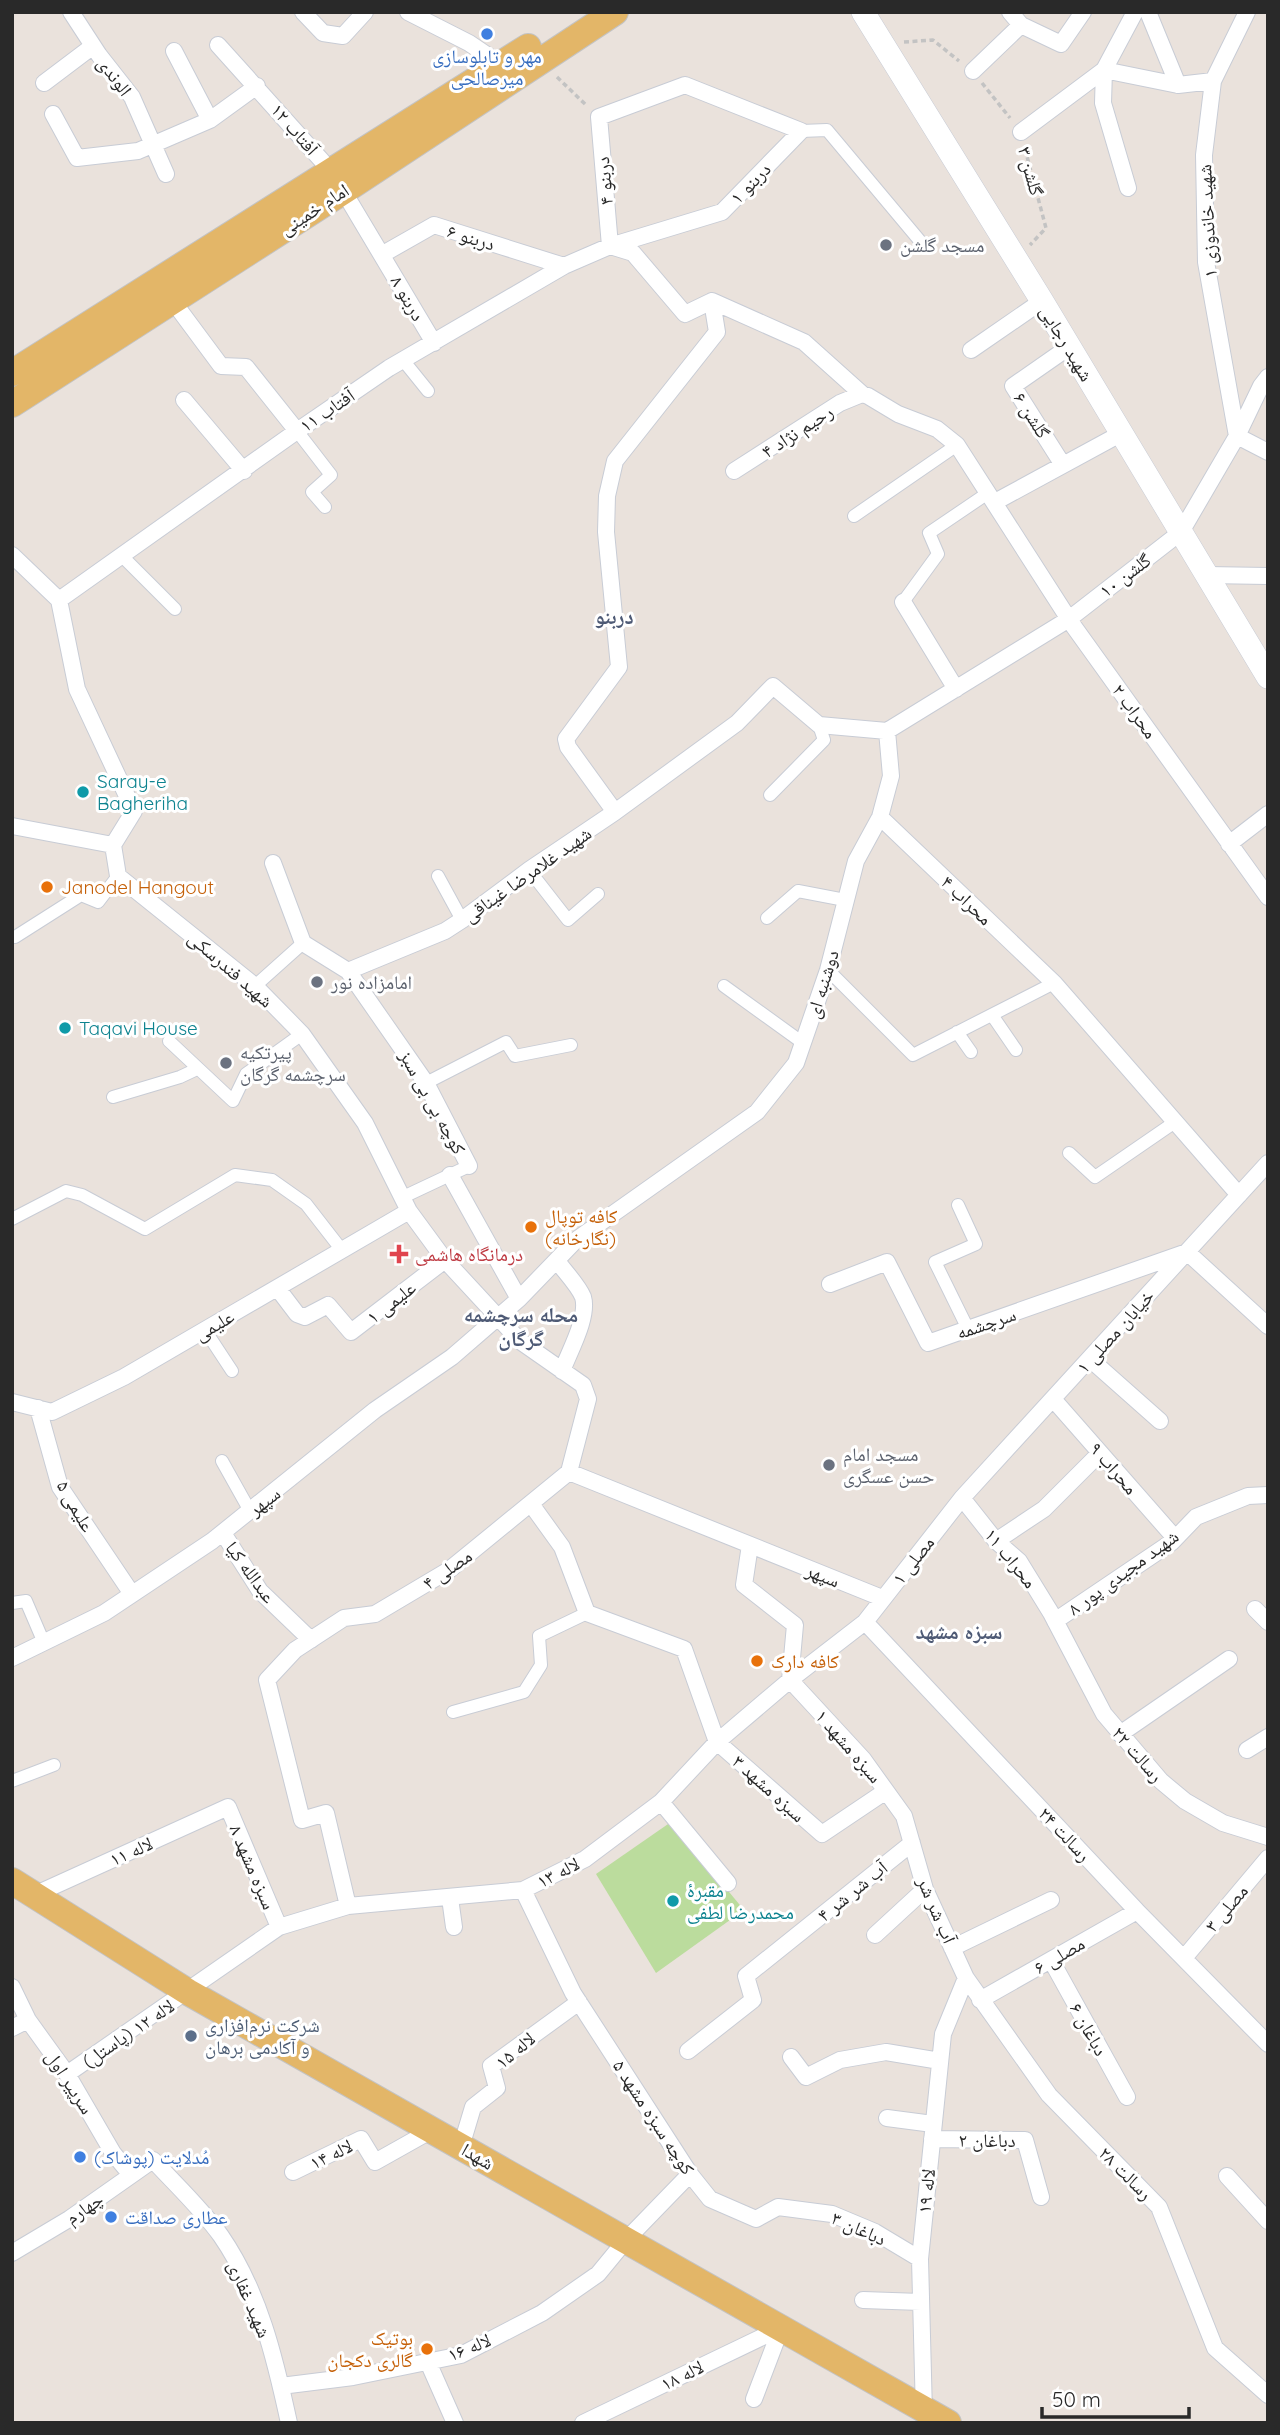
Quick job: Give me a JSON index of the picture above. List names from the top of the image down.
{
  "streets": {
    "main road": ["امام خمینی", "شهید رجایی", "شهدا"],
    "street": [
      "الوندی",
      "آفتاب ۱۲",
      "۳ گلشن",
      "۴ دربنو",
      "دربنو ۱",
      "۱ شهید خاندوزی",
      "۶ دربنو",
      "۸ دربنو",
      "آفتاب ۱۱",
      "۶ گلشن",
      "رحیم نژاد ۴",
      "۱۰ گلشن",
      "۲ محراب",
      "شهید غلامرضا غیناقی",
      "۴ محراب",
      "شهید فندرسکی",
      "دوشنبه ای",
      "کوچه بی بی سبز",
      "۱ علیمی",
      "سرچشمه",
      "علیمی",
      "خیابان مصلی ۱",
      "۹ محراب",
      "سپهر",
      "۵ علیمی",
      "۱۱ محراب",
      "۱ مصلی",
      "۴ مصلی",
      "عبدالله کیا",
      "۸ شهید مجیدی پور",
      "۱ سبزه مشهد",
      "۲۲ رسالت",
      "۳ سبزه مشهد",
      "۲۴ رسالت",
      "۱۱ لاله",
      "۸ سبزه مشهد",
      "لاله ۱۳",
      "۴ آب شر شر",
      "۳ مصلی",
      "آب شر شر",
      "۶ مصلی",
      "۶ دباغان",
      "لاله ۱۲ (پاستل)",
      "۱۵ لاله",
      "سرپیر اول",
      "کوچه سبزه مشهد ۵",
      "۲ دباغان",
      "۱۴ لاله",
      "۲۸ رسالت",
      "۱۹ لاله",
      "چهارم",
      "۳ دباغان",
      "شهید غفاری",
      "لاله ۱۶",
      "لاله ۱۸"
    ]
  },
  "crossings": [
    ["آفتاب ۱۲", "امام خمینی"],
    ["آفتاب ۱۲", "۶ دربنو"],
    ["آفتاب ۱۲", "۸ دربنو"],
    ["۳ گلشن", "شهید رجایی"],
    ["۴ دربنو", "دربنو ۱"],
    ["۴ دربنو", "آفتاب ۱۱"],
    ["دربنو ۱", "آفتاب ۱۱"],
    ["۶ دربنو", "۸ دربنو"],
    ["۶ دربنو", "آفتاب ۱۱"],
    ["۸ دربنو", "آفتاب ۱۱"],
    ["شهید رجایی", "۶ گلشن"],
    ["شهید رجایی", "۱۰ گلشن"],
    ["۱۰ گلشن", "۲ محراب"],
    ["شهید غلامرضا غیناقی", "کوچه بی بی سبز"],
    ["۴ محراب", "دوشنبه ای"],
    ["۴ محراب", "خیابان مصلی ۱"],
    ["شهید فندرسکی", "دوشنبه ای"],
    ["شهید فندرسکی", "۱ علیمی"],
    ["شهید فندرسکی", "علیمی"],
    ["شهید فندرسکی", "سپهر"],
    ["شهید فندرسکی", "۴ مصلی"],
    ["دوشنبه ای", "سپهر"],
    ["۱ علیمی", "علیمی"],
    ["سرچشمه", "خیابان مصلی ۱"],
    ["علیمی", "۵ علیمی"],
    ["خیابان مصلی ۱", "۹ محراب"],
    ["خیابان مصلی ۱", "۱۱ محراب"],
    ["خیابان مصلی ۱", "۱ مصلی"],
    ["۹ محراب", "۸ شهید مجیدی پور"],
    ["سپهر", "۵ علیمی"],
    ["سپهر", "۱ مصلی"],
    ["سپهر", "۴ مصلی"],
    ["سپهر", "عبدالله کیا"],
    ["۱۱ محراب", "۱ مصلی"],
    ["۱۱ محراب", "۸ شهید مجیدی پور"],
    ["۱۱ محراب", "۲۲ رسالت"],
    ["۱ مصلی", "۲۴ رسالت"],
    ["۱ مصلی", "لاله ۱۳"],
    ["۴ مصلی", "عبدالله کیا"],
    ["۴ مصلی", "لاله ۱۳"],
    ["۸ شهید مجیدی پور", "۲۲ رسالت"],
    ["۱ سبزه مشهد", "۳ سبزه مشهد"],
    ["۱ سبزه مشهد", "لاله ۱۳"],
    ["۱ سبزه مشهد", "آب شر شر"],
    ["۳ سبزه مشهد", "لاله ۱۳"],
    ["۲۴ رسالت", "لاله ۱۳"],
    ["۲۴ رسالت", "۳ مصلی"],
    ["۲۴ رسالت", "۶ مصلی"],
    ["۱۱ لاله", "۸ سبزه مشهد"],
    ["۱۱ لاله", "شهدا"],
    ["۸ سبزه مشهد", "لاله ۱۳"],
    ["لاله ۱۳", "لاله ۱۲ (پاستل)"],
    ["لاله ۱۳", "کوچه سبزه مشهد ۵"],
    ["لاله ۱۳", "شهدا"],
    ["۴ آب شر شر", "آب شر شر"],
    ["آب شر شر", "۶ مصلی"],
    ["آب شر شر", "۲۸ رسالت"],
    ["آب شر شر", "۱۹ لاله"],
    ["۶ مصلی", "۶ دباغان"],
    ["۶ مصلی", "۲۸ رسالت"],
    ["لاله ۱۲ (پاستل)", "سرپیر اول"],
    ["لاله ۱۲ (پاستل)", "شهدا"],
    ["۱۵ لاله", "کوچه سبزه مشهد ۵"],
    ["۱۵ لاله", "شهدا"],
    ["سرپیر اول", "چهارم"],
    ["کوچه سبزه مشهد ۵", "۳ دباغان"],
    ["کوچه سبزه مشهد ۵", "لاله ۱۶"],
    ["۲ دباغان", "۱۹ لاله"],
    ["۱۴ لاله", "شهدا"],
    ["شهدا", "۱۹ لاله"],
    ["شهدا", "لاله ۱۶"],
    ["شهدا", "لاله ۱۸"],
    ["۱۹ لاله", "۳ دباغان"],
    ["چهارم", "شهید غفاری"],
    ["شهید غفاری", "لاله ۱۶"]
  ],
  "districts": ["دربنو", "محله سرچشمه گرگان", "سبزه مشهد"],
  "places": {
    "other": [
      "مهر و تابلوسازی میرصالحی",
      "مسجد گلشن",
      "Saray-e Bagheriha",
      "Janodel Hangout",
      "امامزاده نور",
      "Taqavi House",
      "پیرتکیه سرچشمه گرگان",
      "کافه توپال (نگارخانه)",
      "مسجد امام حسن عسگری",
      "کافه دارک",
      "مقبرهٔ محمدرضا لطفی",
      "شرکت نرم‌افزاری و آکادمی برهان",
      "مُدلایت (پوشاک)",
      "عطاری صداقت",
      "بوتیک گالری دکجان"
    ],
    "health": ["درمانگاه هاشمی"]
  },
  "scale_bar": "50 m"
}
